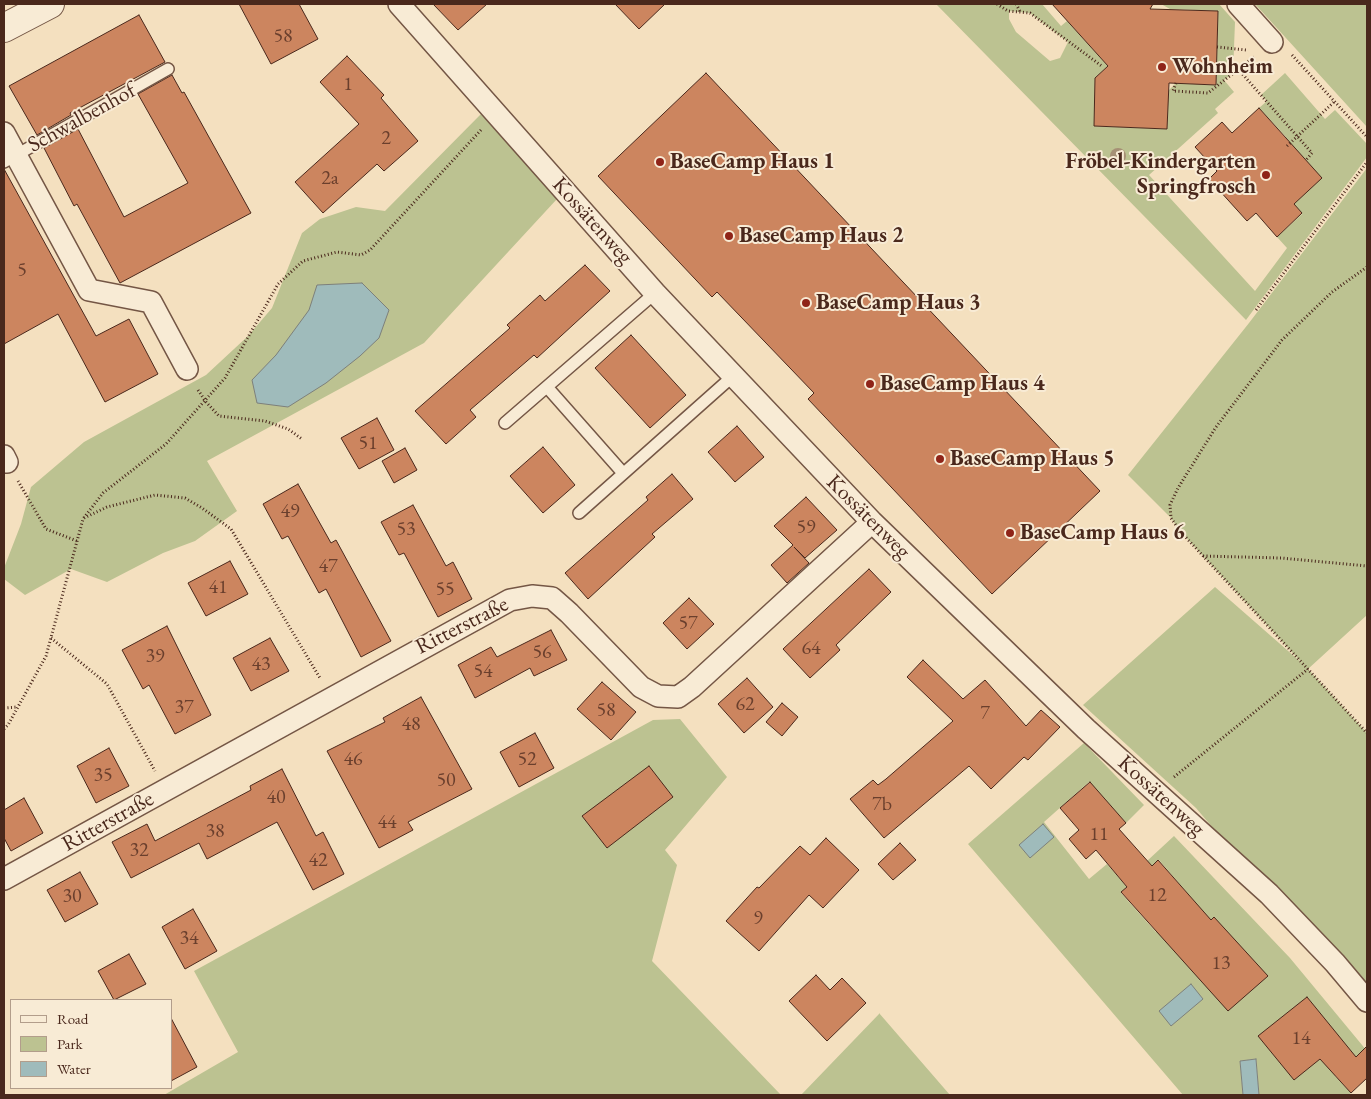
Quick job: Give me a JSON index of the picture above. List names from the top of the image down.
{
  "streets": {
    "street": ["Schwalbenhof", "Kossätenweg", "Ritterstraße"]
  },
  "crossings": [
    ["Kossätenweg", "Ritterstraße"]
  ],
  "places": [
    "Wohnheim",
    "BaseCamp Haus 1",
    "Fröbel-Kindergarten Springfrosch",
    "BaseCamp Haus 2",
    "BaseCamp Haus 3",
    "BaseCamp Haus 4",
    "BaseCamp Haus 5",
    "BaseCamp Haus 6"
  ],
  "house_numbers": [
    "58",
    "1",
    "2",
    "2a",
    "5",
    "51",
    "49",
    "59",
    "53",
    "47",
    "41",
    "55",
    "57",
    "64",
    "56",
    "39",
    "43",
    "54",
    "62",
    "37",
    "58",
    "7",
    "48",
    "46",
    "52",
    "35",
    "50",
    "40",
    "7b",
    "44",
    "38",
    "11",
    "32",
    "42",
    "12",
    "30",
    "9",
    "34",
    "13",
    "14"
  ],
  "legend": ["Road", "Park", "Water"]
}
